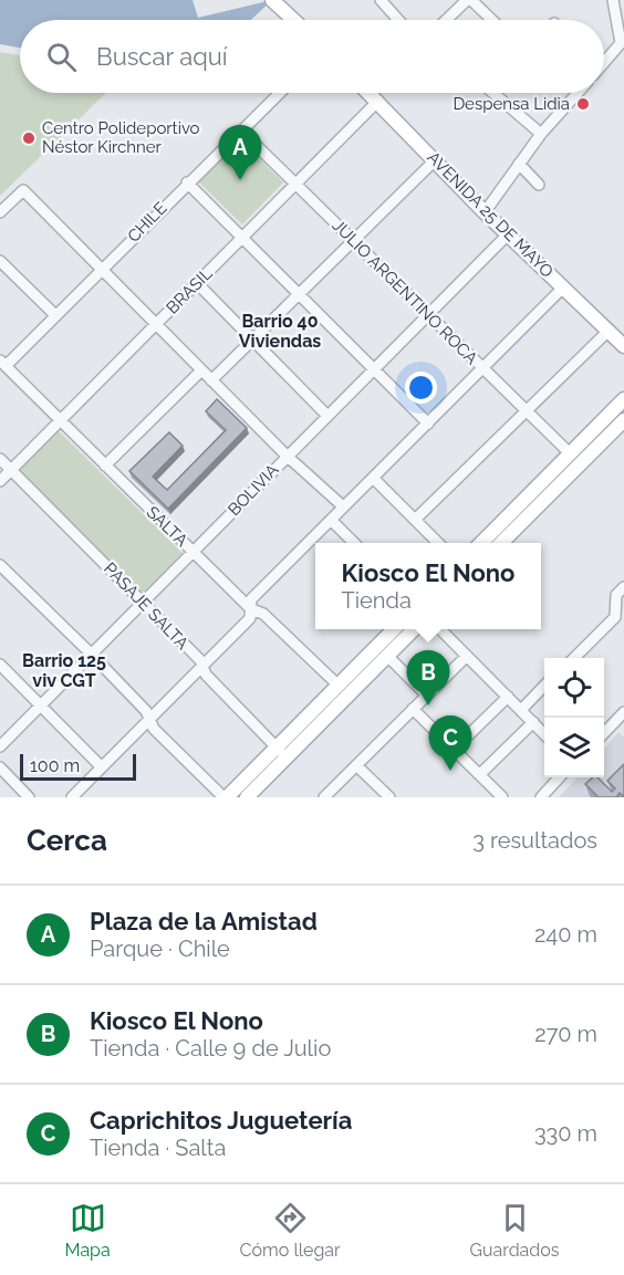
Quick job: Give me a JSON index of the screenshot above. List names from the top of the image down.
{
  "streets": {
    "main road": ["AVENIDA 25 DE MAYO"],
    "street": [
      "CHILE",
      "BRASIL",
      "JULIO ARGENTINO ROCA",
      "BOLIVIA",
      "SALTA",
      "PASAJE SALTA"
    ]
  },
  "crossings": [
    ["AVENIDA 25 DE MAYO", "BRASIL"],
    ["AVENIDA 25 DE MAYO", "BOLIVIA"],
    ["CHILE", "JULIO ARGENTINO ROCA"],
    ["CHILE", "SALTA"],
    ["BRASIL", "JULIO ARGENTINO ROCA"],
    ["BRASIL", "SALTA"],
    ["BRASIL", "PASAJE SALTA"],
    ["JULIO ARGENTINO ROCA", "BOLIVIA"],
    ["BOLIVIA", "SALTA"],
    ["BOLIVIA", "PASAJE SALTA"]
  ],
  "districts": ["Barrio 40 Viviendas", "Barrio 125 viv CGT"],
  "places": ["Despensa Lidia", "Centro Polideportivo Néstor Kirchner"],
  "scale_bar": "100 m",
  "page": {
    "search": "Buscar aquí",
    "pins": ["A", "B", "C"],
    "popup": ["Kiosco El Nono", "Tienda"],
    "scale": "100 m",
    "heading": ["Cerca", "3 resultados"],
    "list": [
      {
        "mark": "A",
        "name": "Plaza de la Amistad",
        "note": "Parque · Chile",
        "value": "240 m"
      },
      {
        "mark": "B",
        "name": "Kiosco El Nono",
        "note": "Tienda · Calle 9 de Julio",
        "value": "270 m"
      },
      {
        "mark": "C",
        "name": "Caprichitos Juguetería",
        "note": "Tienda · Salta",
        "value": "330 m"
      }
    ],
    "nav": ["Mapa", "Cómo llegar", "Guardados"]
  }
}
